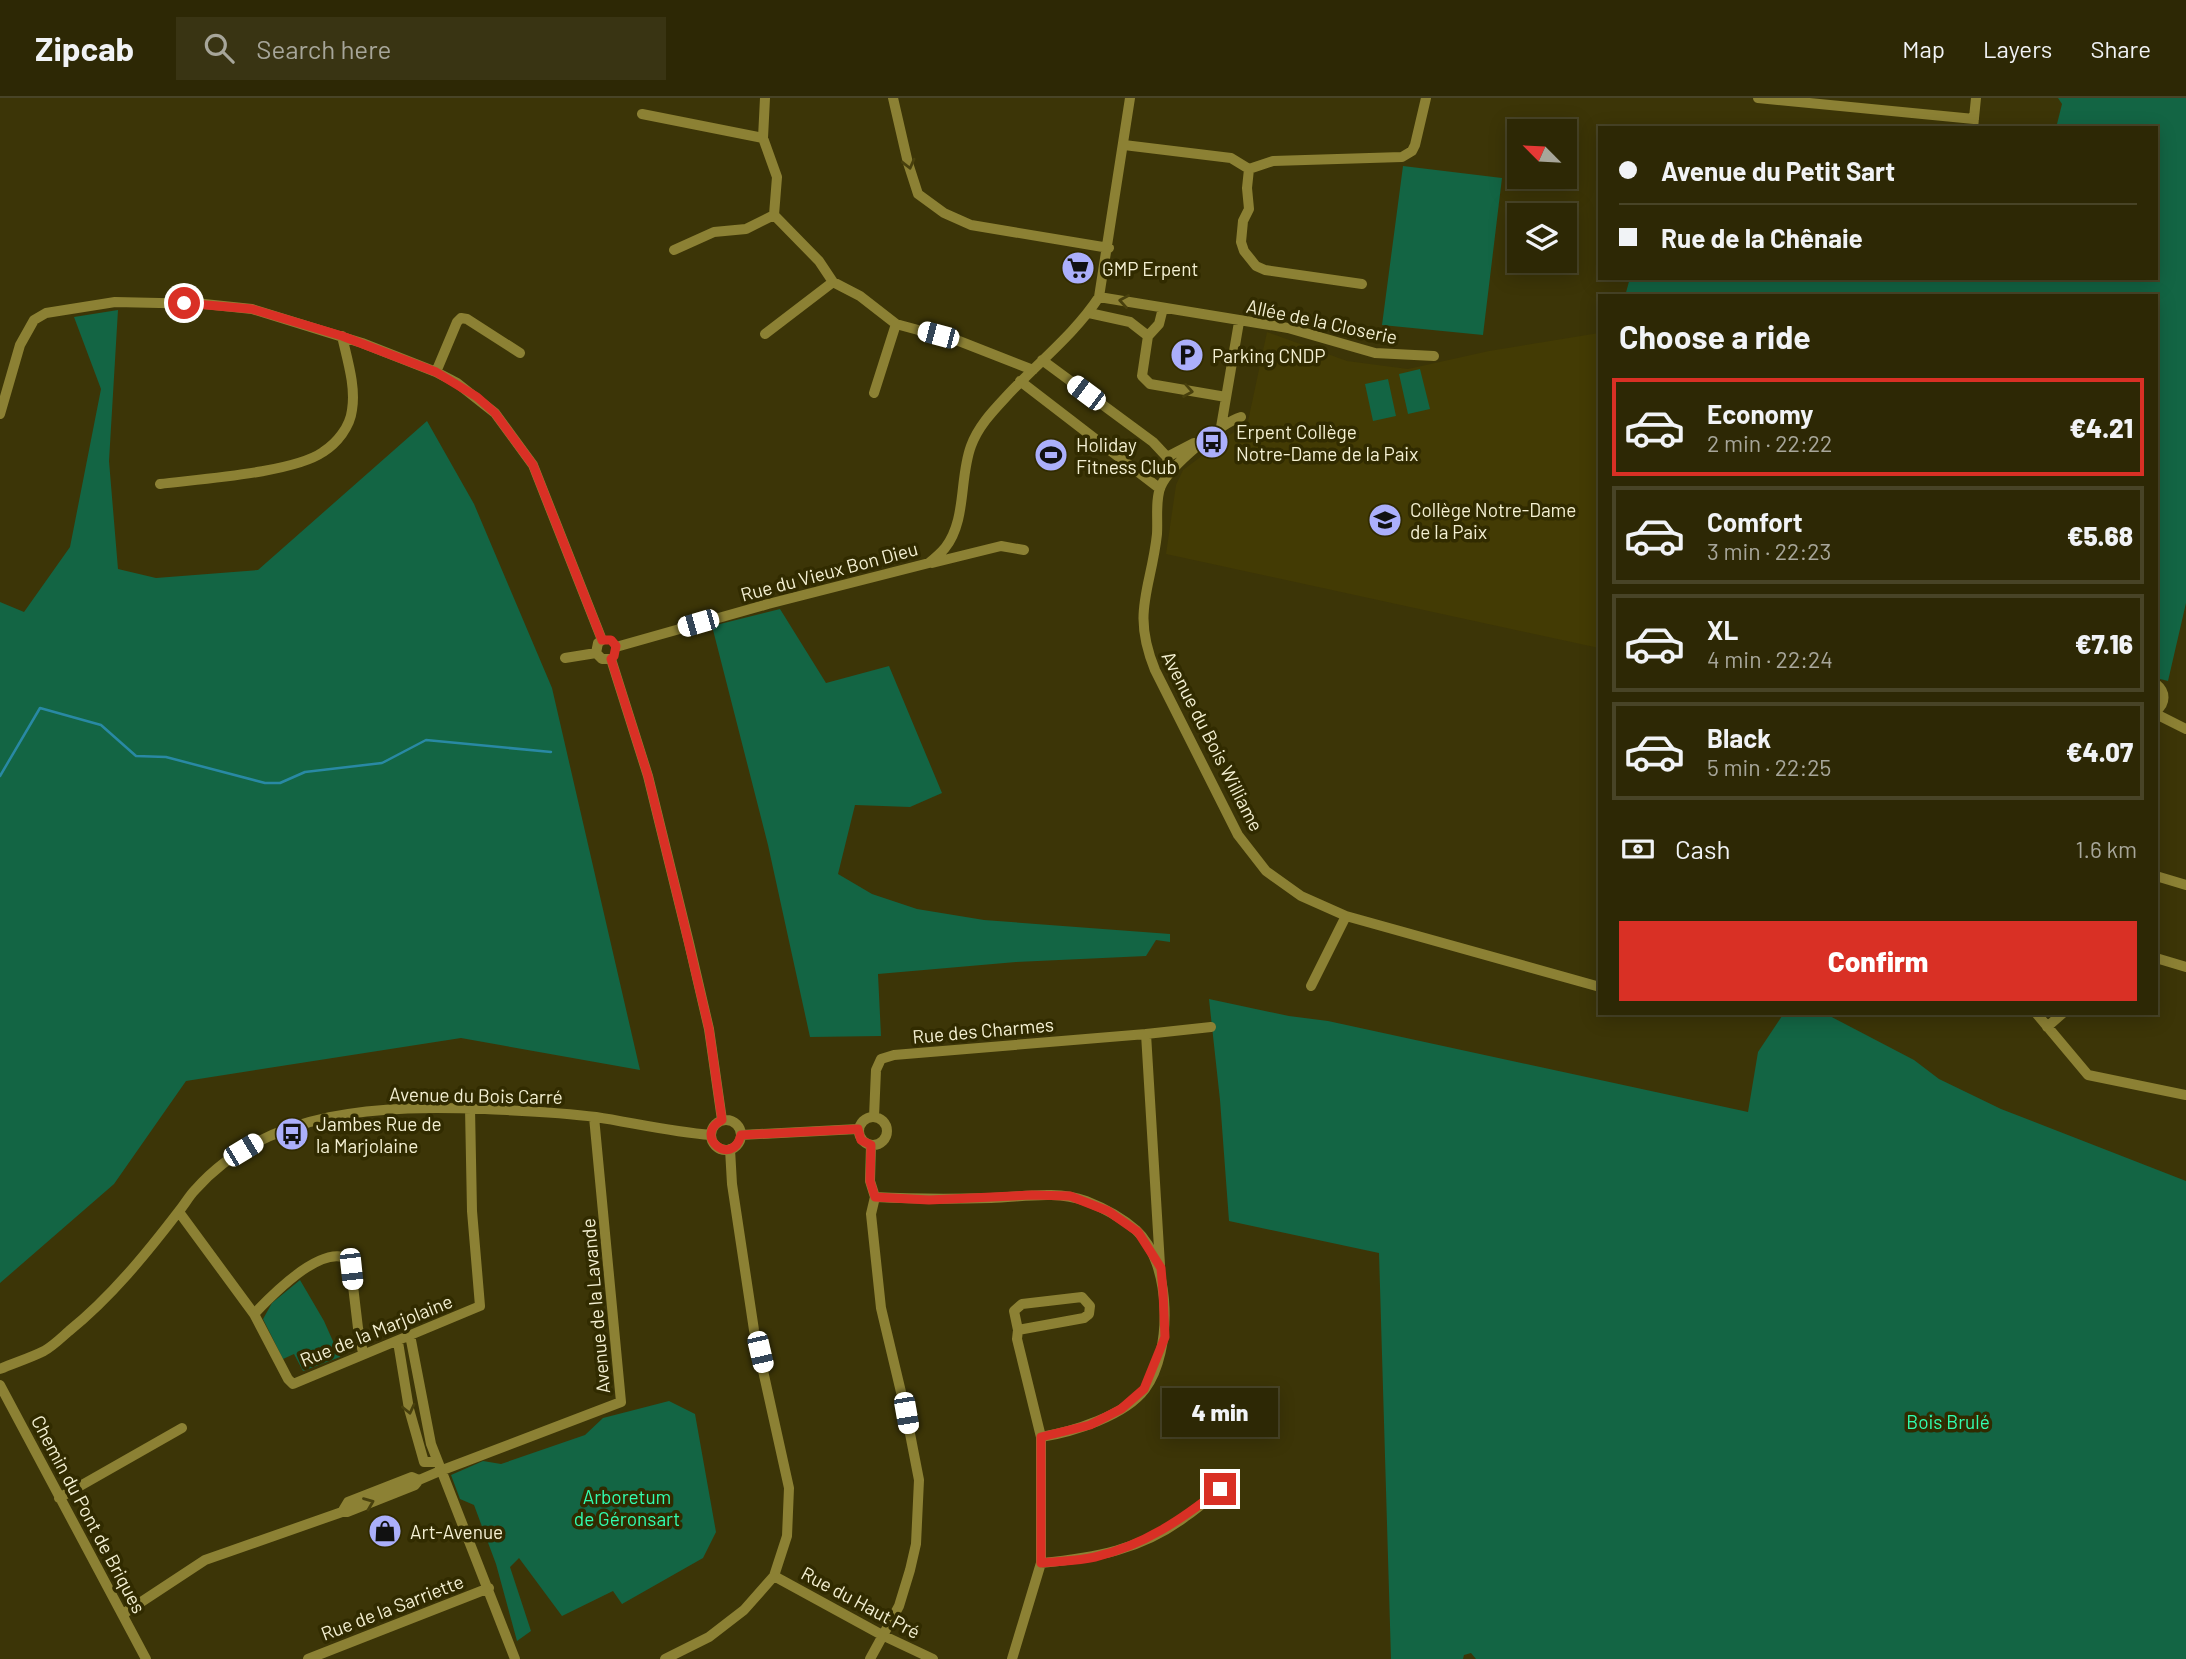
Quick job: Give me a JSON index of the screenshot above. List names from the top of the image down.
{
  "streets": {
    "street": [
      "Allée de la Closerie",
      "Rue du Vieux Bon Dieu",
      "Avenue du Bois Williame",
      "Rue des Charmes",
      "Avenue du Bois Carré",
      "Avenue de la Lavande",
      "Rue de la Marjolaine",
      "Chemin du Pont de Briques",
      "Rue du Haut Pré",
      "Rue de la Sarriette"
    ]
  },
  "crossings": [
    ["Avenue du Bois Carré", "Avenue de la Lavande"],
    ["Avenue du Bois Carré", "Rue de la Marjolaine"],
    ["Avenue de la Lavande", "Chemin du Pont de Briques"]
  ],
  "parks": ["Bois Brulé", "Arboretum de Géronsart"],
  "places": {
    "supermarket": ["GMP Erpent"],
    "parking": ["Parking CNDP"],
    "bus stop": ["Erpent Collège Notre-Dame de la Paix", "Jambes Rue de la Marjolaine"],
    "sports": ["Holiday Fitness Club"],
    "school or university": ["Collège Notre-Dame de la Paix"],
    "shop": ["Art-Avenue"]
  },
  "north": "top left",
  "page": {
    "header": "Zipcab",
    "search": "Search here",
    "nav": ["Map", "Layers", "Share"],
    "banner": ["Avenue du Petit Sart", "Rue de la Chênaie"],
    "heading": "Choose a ride",
    "list": [
      {
        "name": "Economy",
        "note": "2 min · 22:22",
        "value": "€4.21"
      },
      {
        "name": "Comfort",
        "note": "3 min · 22:23",
        "value": "€5.68"
      },
      {
        "name": "XL",
        "note": "4 min · 22:24",
        "value": "€7.16"
      },
      {
        "name": "Black",
        "note": "5 min · 22:25",
        "value": "€4.07"
      }
    ],
    "pay": ["Cash", "1.6 km"],
    "buttons": "Confirm",
    "bubble": "4 min"
  }
}
